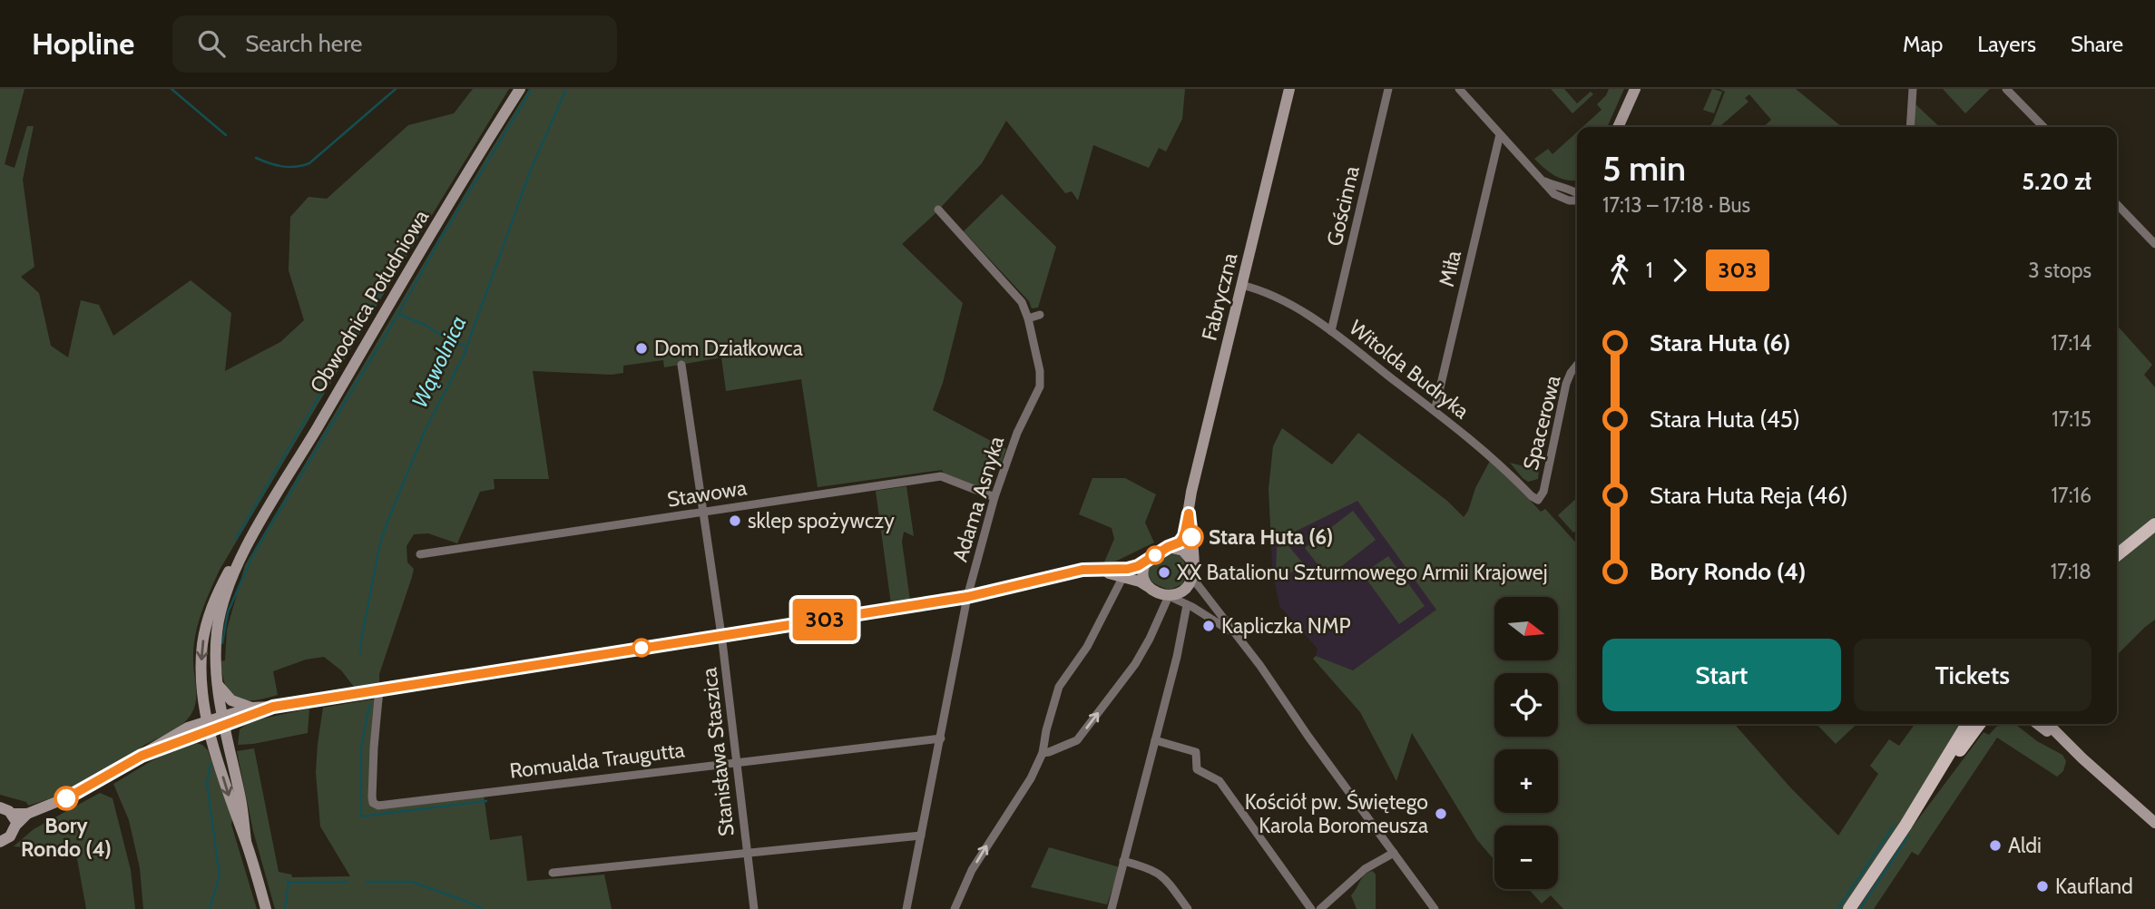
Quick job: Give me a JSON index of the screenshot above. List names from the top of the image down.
{
  "streets": {
    "street": [
      "Gościnna",
      "Miła",
      "Fabryczna",
      "Obwodnica Południowa",
      "Witolda Budryka",
      "Spacerowa",
      "Stawowa",
      "Adama Asnyka",
      "Stanisława Staszica",
      "Romualda Traugutta"
    ]
  },
  "crossings": [
    ["Gościnna", "Witolda Budryka"],
    ["Miła", "Witolda Budryka"],
    ["Fabryczna", "Witolda Budryka"],
    ["Witolda Budryka", "Spacerowa"],
    ["Stawowa", "Adama Asnyka"],
    ["Stawowa", "Stanisława Staszica"],
    ["Adama Asnyka", "Romualda Traugutta"],
    ["Stanisława Staszica", "Romualda Traugutta"]
  ],
  "water": ["Wąwolnica"],
  "places": [
    "Dom Działkowca",
    "sklep spożywczy",
    "Stara Huta (6)",
    "XX Batalionu Szturmowego Armii Krajowej",
    "Kapliczka NMP",
    "Bory Rondo (4)",
    "Kościół pw. Świętego Karola Boromeusza",
    "Aldi",
    "Kaufland"
  ],
  "lines": ["bus line 303"],
  "north": "right",
  "page": {
    "header": "Hopline",
    "search": "Search here",
    "nav": ["Map", "Layers", "Share"],
    "on_map": "303",
    "heading": ["5 min", "17:13 – 17:18 · Bus", "5.20 zł"],
    "legs": ["1", "303", "3 stops"],
    "list": [
      {
        "name": "Stara Huta (6)",
        "value": "17:14"
      },
      {
        "name": "Stara Huta (45)",
        "value": "17:15"
      },
      {
        "name": "Stara Huta Reja (46)",
        "value": "17:16"
      },
      {
        "name": "Bory Rondo (4)",
        "value": "17:18"
      }
    ],
    "map_buttons": ["+", "−"],
    "buttons": ["Start", "Tickets"]
  }
}
